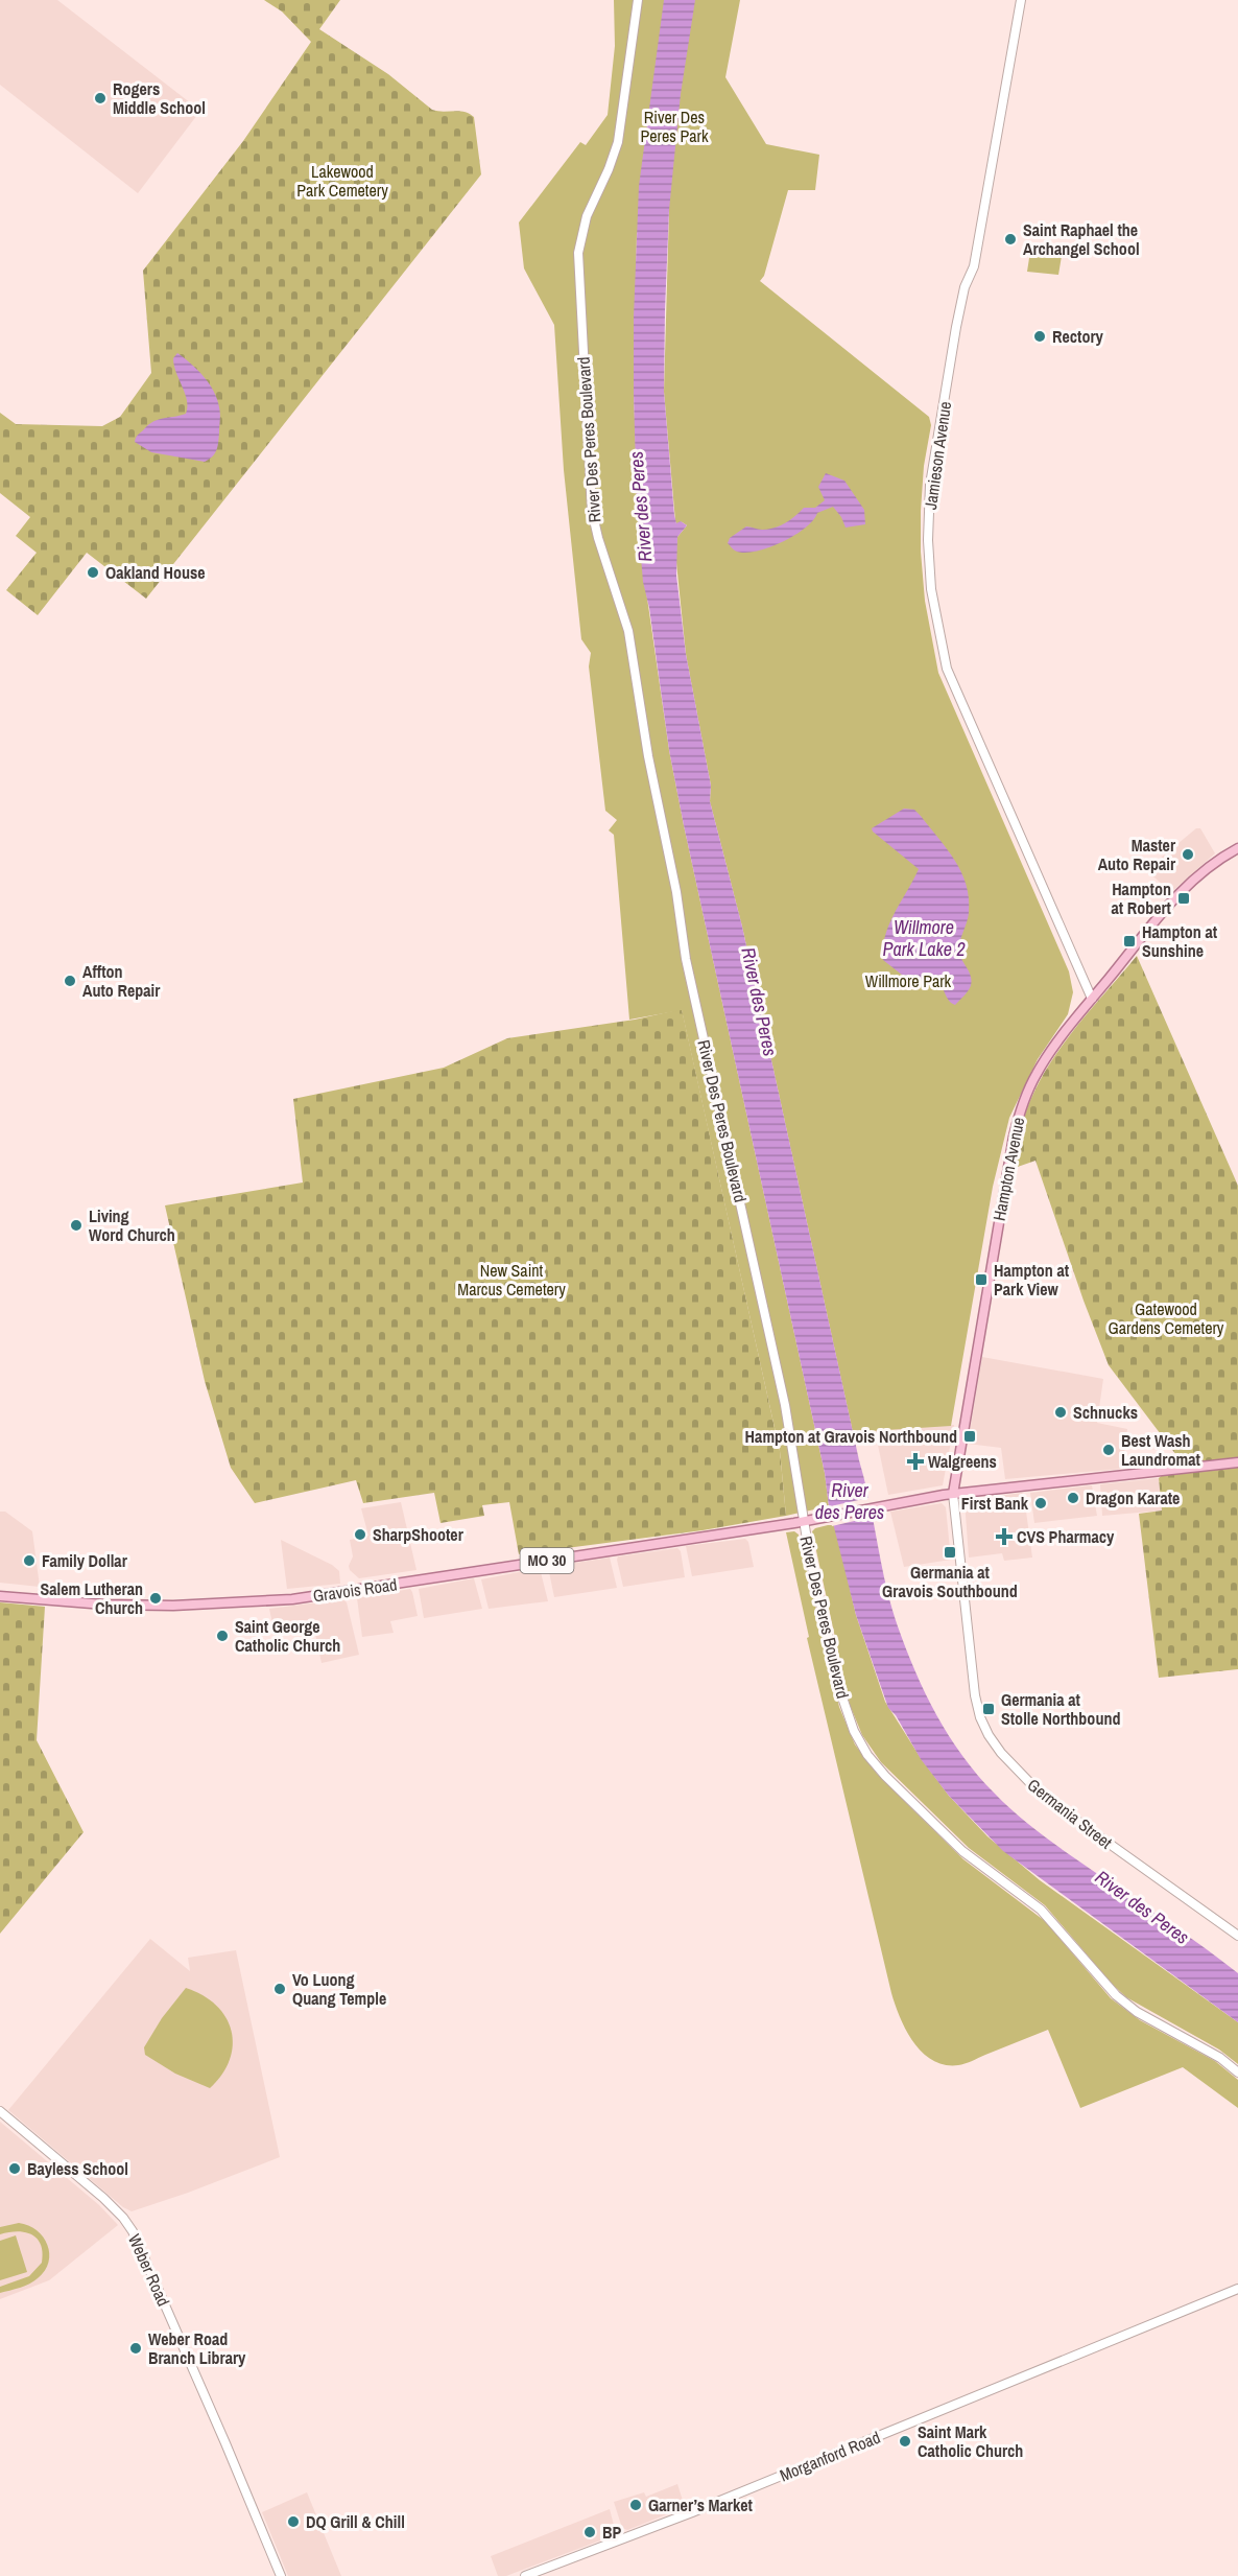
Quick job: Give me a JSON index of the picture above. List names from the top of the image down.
{
  "streets": {
    "main road": [
      "River Des Peres Boulevard",
      "Jamieson Avenue",
      "Hampton Avenue",
      "MO 30",
      "Gravois Road",
      "Germania Street",
      "Weber Road",
      "Morganford Road"
    ]
  },
  "crossings": [
    ["River Des Peres Boulevard", "MO 30"],
    ["River Des Peres Boulevard", "Gravois Road"],
    ["Jamieson Avenue", "Hampton Avenue"],
    ["Hampton Avenue", "MO 30"],
    ["Hampton Avenue", "Germania Street"],
    ["MO 30", "Gravois Road"],
    ["MO 30", "Germania Street"]
  ],
  "water": ["River des Peres", "Willmore Park Lake 2"],
  "parks": [
    "River Des Peres Park",
    "Lakewood Park Cemetery",
    "Willmore Park",
    "New Saint Marcus Cemetery",
    "Gatewood Gardens Cemetery"
  ],
  "places": {
    "other": [
      "Rogers Middle School",
      "Saint Raphael the Archangel School",
      "Rectory",
      "Oakland House",
      "Master Auto Repair",
      "Affton Auto Repair",
      "Living Word Church",
      "Schnucks",
      "Best Wash Laundromat",
      "Dragon Karate",
      "First Bank",
      "SharpShooter",
      "Family Dollar",
      "Salem Lutheran Church",
      "Saint George Catholic Church",
      "Vo Luong Quang Temple",
      "Bayless School",
      "Weber Road Branch Library",
      "Saint Mark Catholic Church",
      "Garner’s Market",
      "DQ Grill & Chill",
      "BP"
    ],
    "transit": [
      "Hampton at Robert",
      "Hampton at Sunshine",
      "Hampton at Park View",
      "Hampton at Gravois Northbound",
      "Germania at Gravois Southbound",
      "Germania at Stolle Northbound"
    ],
    "health": ["Walgreens", "CVS Pharmacy"]
  }
}
